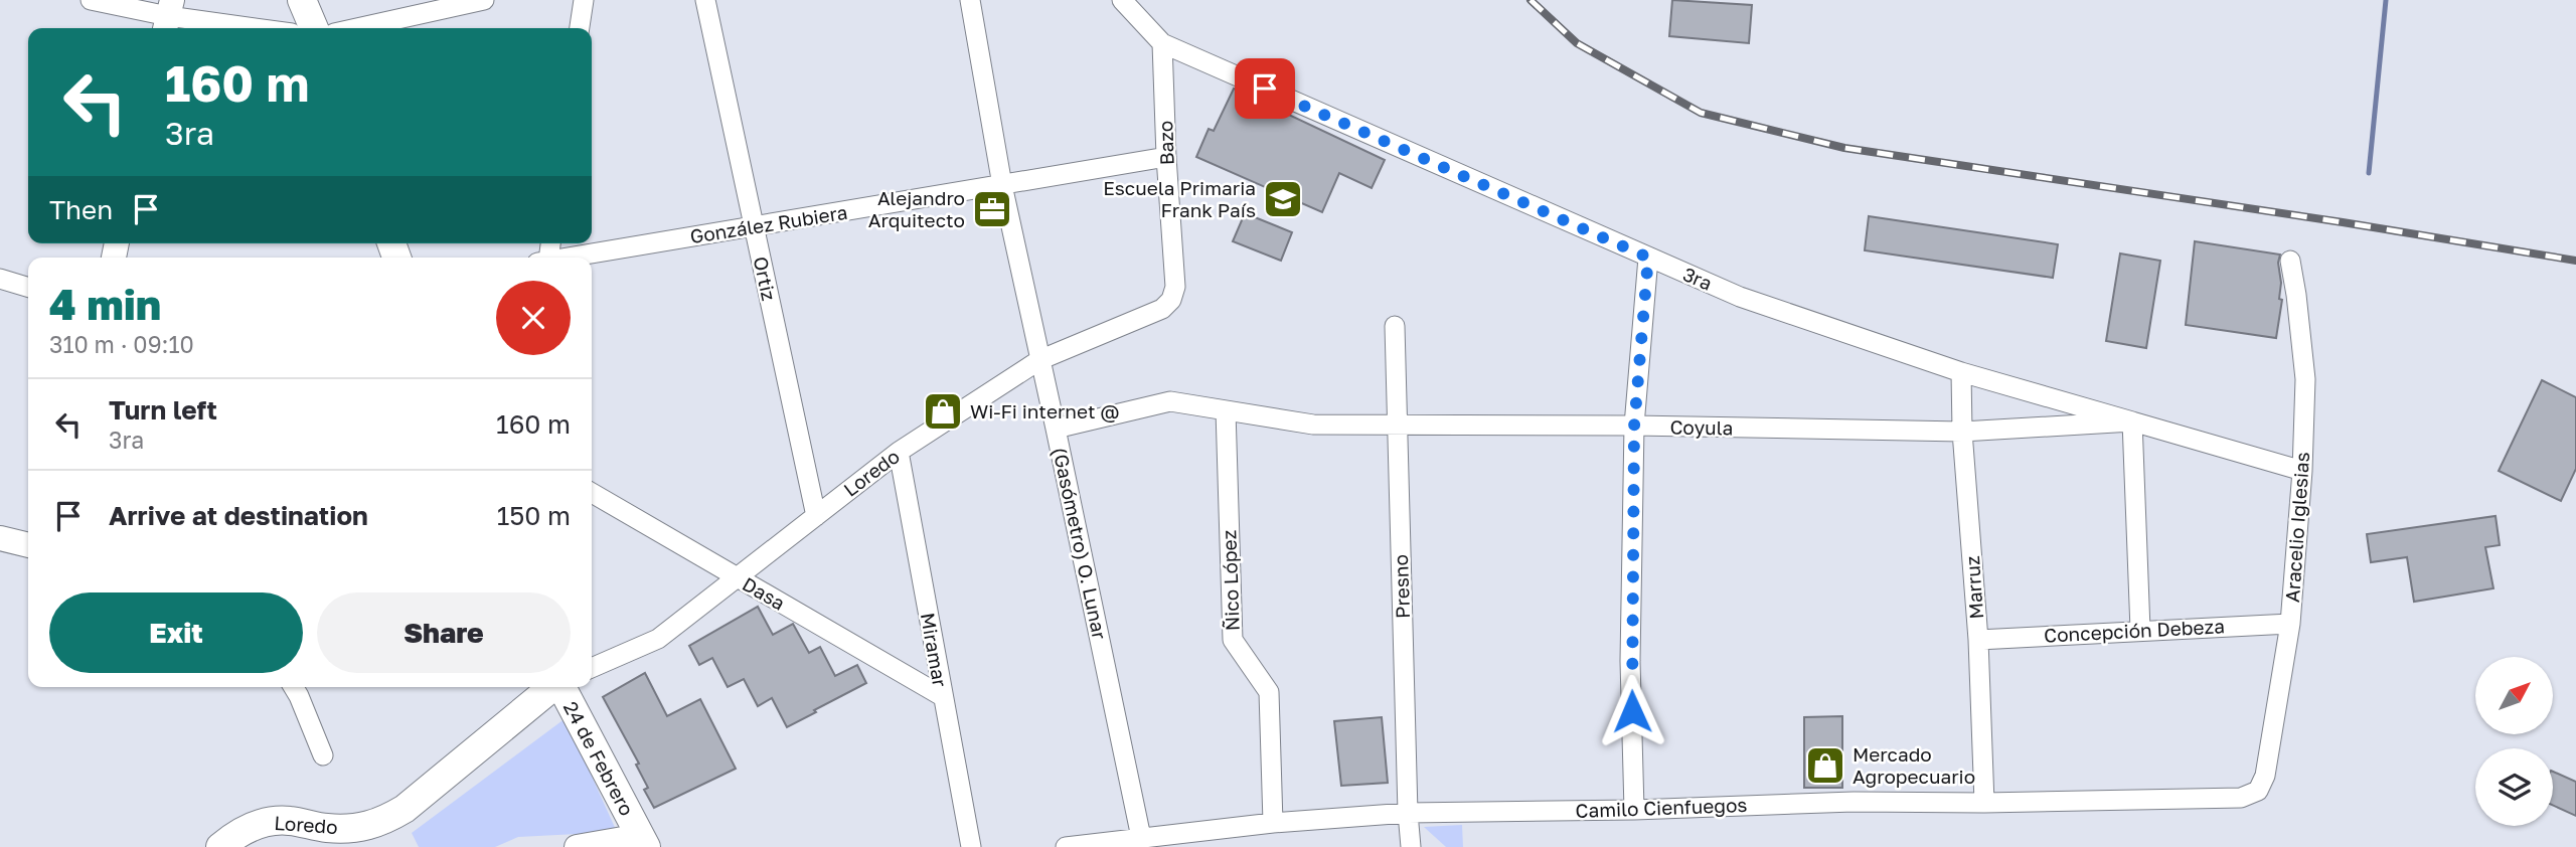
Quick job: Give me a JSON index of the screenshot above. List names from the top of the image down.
{
  "streets": {
    "main road": ["Loredo", "24 de Febrero"],
    "street": [
      "Bazo",
      "González Rubiera",
      "Ortiz",
      "3ra",
      "Coyula",
      "Aracelio Iglesias",
      "(Gasómetro) O. Lunar",
      "Ñico López",
      "Presno",
      "Marruz",
      "Dasa",
      "Concepción Debeza",
      "Miramar",
      "Camilo Cienfuegos"
    ]
  },
  "crossings": [
    ["Bazo", "González Rubiera"],
    ["Bazo", "3ra"],
    ["Bazo", "Loredo"],
    ["González Rubiera", "Ortiz"],
    ["González Rubiera", "(Gasómetro) O. Lunar"],
    ["Ortiz", "Loredo"],
    ["3ra", "Coyula"],
    ["3ra", "Marruz"],
    ["Coyula", "Aracelio Iglesias"],
    ["Coyula", "(Gasómetro) O. Lunar"],
    ["Coyula", "Ñico López"],
    ["Coyula", "Presno"],
    ["Coyula", "Marruz"],
    ["Loredo", "(Gasómetro) O. Lunar"],
    ["Loredo", "Dasa"],
    ["Loredo", "Miramar"],
    ["Aracelio Iglesias", "Concepción Debeza"],
    ["Aracelio Iglesias", "Camilo Cienfuegos"],
    ["(Gasómetro) O. Lunar", "Camilo Cienfuegos"],
    ["Ñico López", "Camilo Cienfuegos"],
    ["Presno", "Camilo Cienfuegos"],
    ["Marruz", "Concepción Debeza"],
    ["Marruz", "Camilo Cienfuegos"],
    ["Dasa", "Miramar"]
  ],
  "places": {
    "school or university": ["Escuela Primaria Frank País"],
    "office": ["Alejandro Arquitecto"],
    "shop": ["Wi-Fi internet @", "Mercado Agropecuario"]
  },
  "north": "top right",
  "page": {
    "turn": ["160 m", "3ra"],
    "then": "Then",
    "heading": ["4 min", "310 m · 09:10"],
    "list": [
      {
        "name": "Turn left",
        "note": "3ra",
        "value": "160 m"
      },
      {
        "name": "Arrive at destination",
        "value": "150 m"
      }
    ],
    "buttons": ["Exit", "Share"]
  }
}
